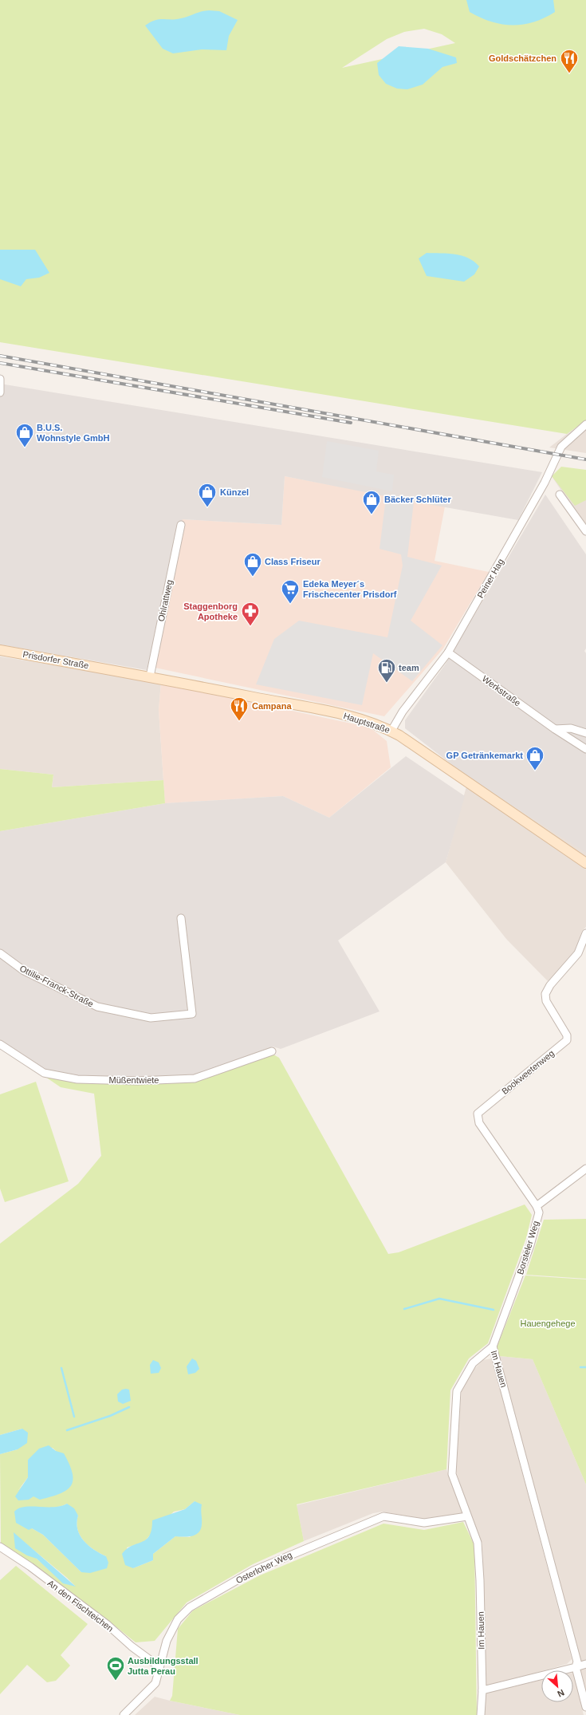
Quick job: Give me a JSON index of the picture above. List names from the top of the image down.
{
  "streets": {
    "main road": ["Prisdorfer Straße", "Hauptstraße"],
    "street": [
      "Peiner Hag",
      "Ohlrattweg",
      "Werkstraße",
      "Ottilie-Franck-Straße",
      "Bookweetenweg",
      "Müßentwiete",
      "Borsteler Weg",
      "Im Hauen",
      "Osterloher Weg",
      "An den Fischteichen"
    ]
  },
  "crossings": [
    ["Peiner Hag", "Werkstraße"],
    ["Peiner Hag", "Hauptstraße"],
    ["Ohlrattweg", "Hauptstraße"],
    ["Prisdorfer Straße", "Hauptstraße"],
    ["Bookweetenweg", "Borsteler Weg"],
    ["Borsteler Weg", "Im Hauen"],
    ["Im Hauen", "Osterloher Weg"],
    ["Osterloher Weg", "An den Fischteichen"]
  ],
  "parks": ["Hauengehege"],
  "places": {
    "restaurant": ["Goldschätzchen", "Campana"],
    "shop": [
      "B.U.S. Wohnstyle GmbH",
      "Künzel",
      "Bäcker Schlüter",
      "Class Friseur",
      "GP Getränkemarkt"
    ],
    "supermarket": ["Edeka Meyer´s Frischecenter Prisdorf"],
    "pharmacy": ["Staggenborg Apotheke"],
    "fuel station": ["team"],
    "sports": ["Ausbildungsstall Jutta Perau"]
  },
  "north": "bottom right"
}
